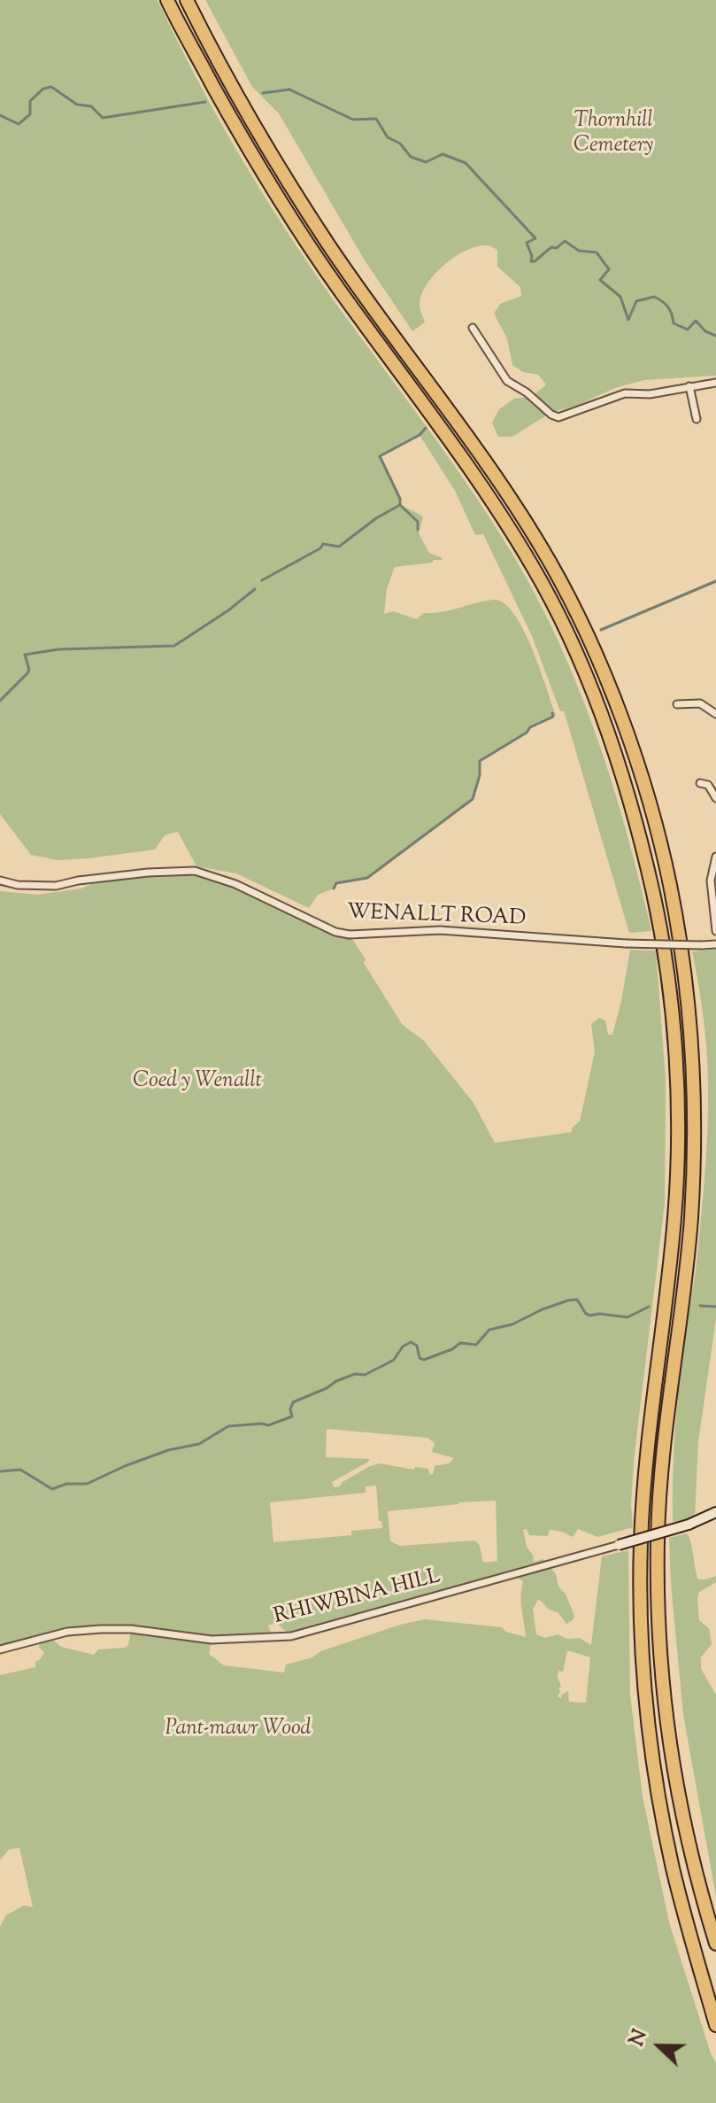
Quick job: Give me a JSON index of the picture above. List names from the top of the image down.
{
  "streets": {
    "street": ["WENALLT ROAD", "RHIWBINA HILL"]
  },
  "parks": ["Thornhill Cemetery", "Coed y Wenallt", "Pant-mawr Wood"],
  "north": "left"
}
